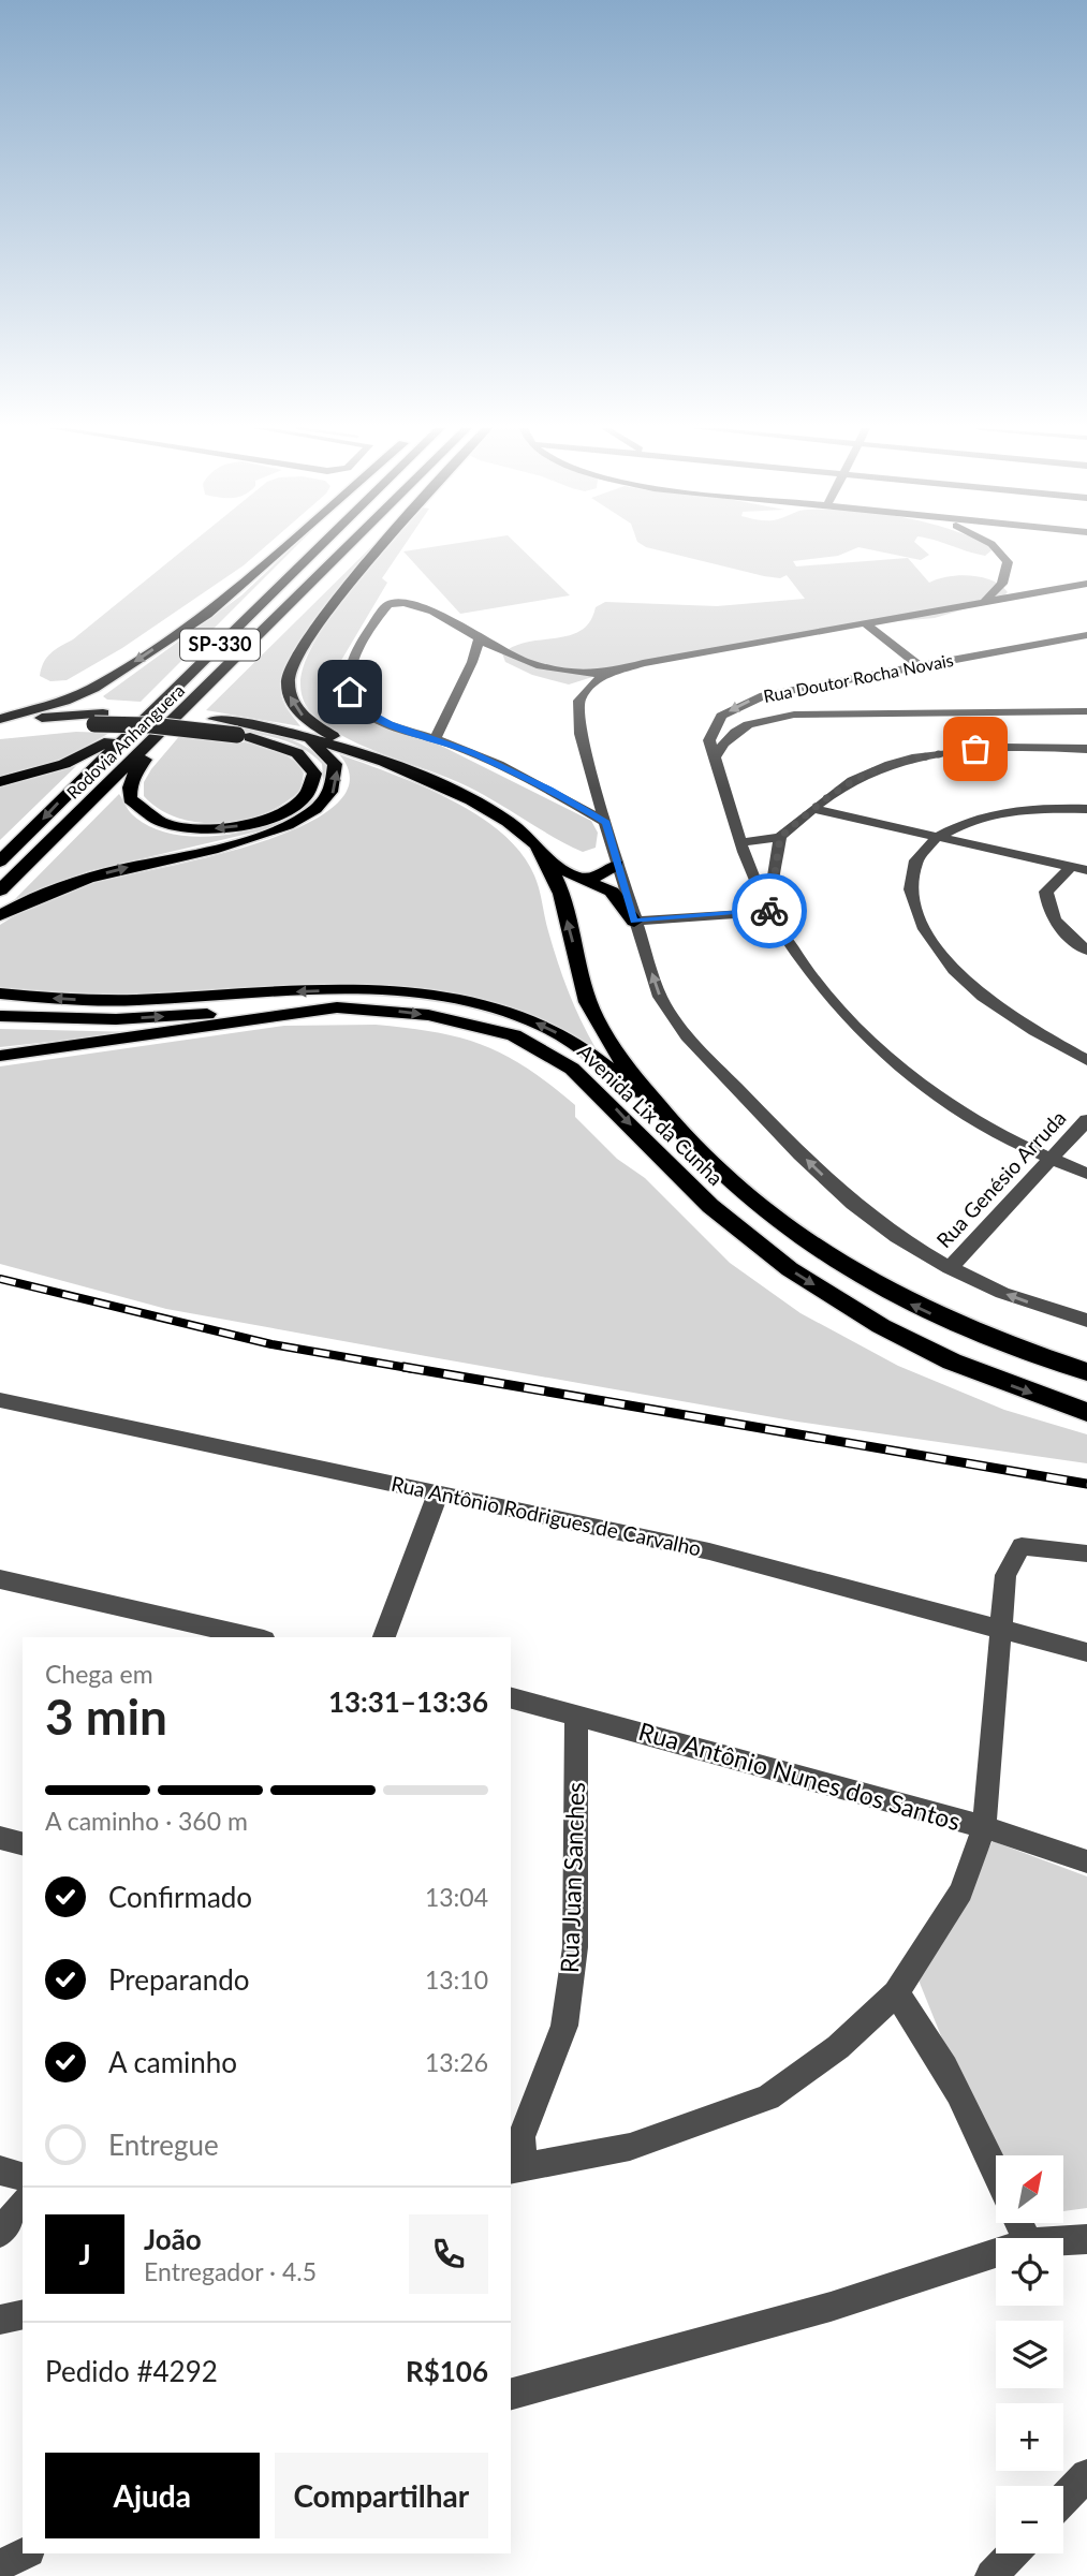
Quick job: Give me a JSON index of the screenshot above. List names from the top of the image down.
{
  "streets": {
    "highway": ["SP-330", "Rodovia Anhanguera", "Avenida Lix da Cunha"],
    "street": [
      "Rua Doutor Rocha Novais",
      "Rua Genésio Arruda",
      "Rua Antônio Rodrigues de Carvalho",
      "Rua Antônio Nunes dos Santos",
      "Rua Juan Sanches"
    ]
  },
  "crossings": [
    ["Rua Doutor Rocha Novais", "Rua Genésio Arruda"],
    ["Rua Antônio Nunes dos Santos", "Rua Juan Sanches"]
  ],
  "north": "top right",
  "page": {
    "heading": ["3 min", "Chega em", "13:31–13:36"],
    "panel": [
      "João",
      "Entregador · 4.5",
      "Pedido #4292",
      "R$106"
    ],
    "bar": "A caminho · 360 m",
    "list": [
      ["Confirmado", "13:04"],
      ["Preparando", "13:10"],
      ["A caminho", "13:26"],
      "Entregue"
    ],
    "map_buttons": ["+", "−"],
    "round": "J",
    "buttons": ["Ajuda", "Compartilhar"]
  }
}
